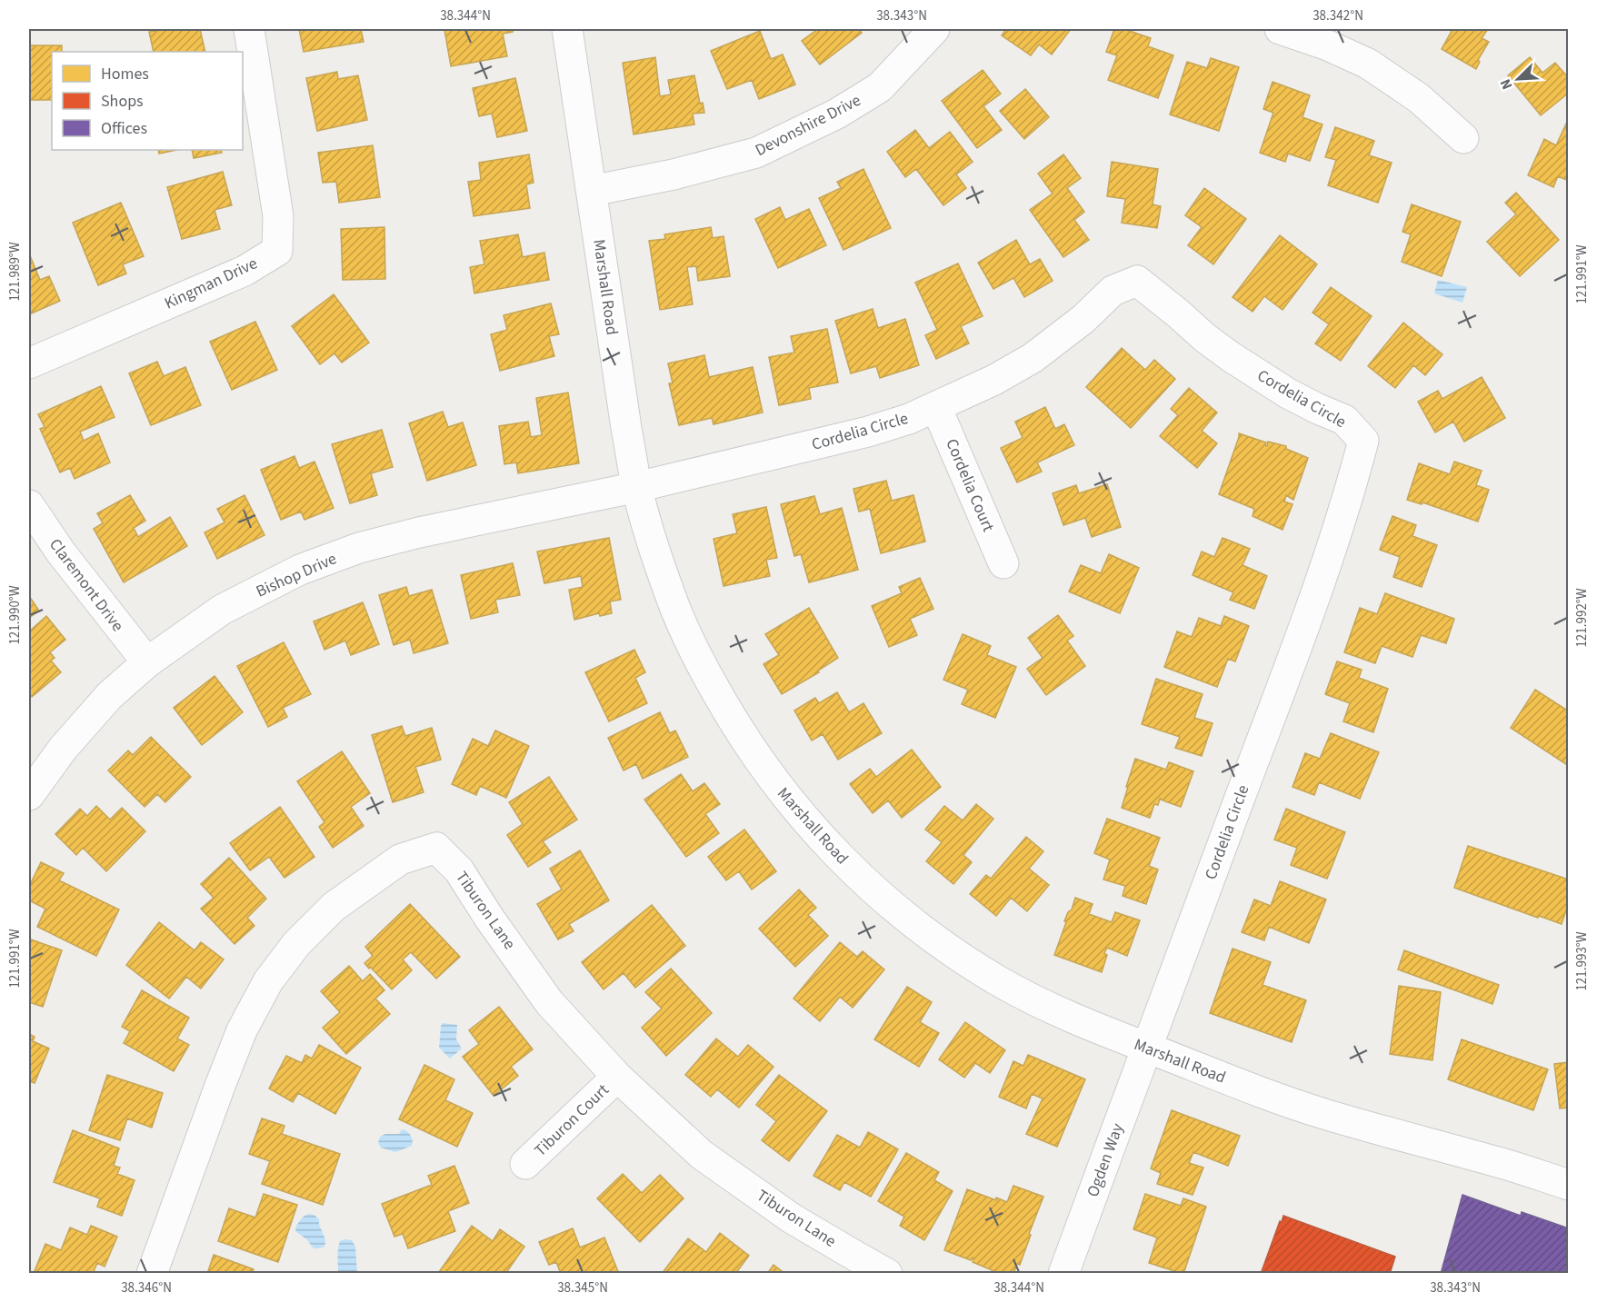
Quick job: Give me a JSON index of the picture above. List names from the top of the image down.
{
  "streets": {
    "street": [
      "Devonshire Drive",
      "Kingman Drive",
      "Marshall Road",
      "Cordelia Circle",
      "Cordelia Court",
      "Bishop Drive",
      "Claremont Drive",
      "Tiburon Lane",
      "Tiburon Court",
      "Ogden Way"
    ]
  },
  "crossings": [
    ["Devonshire Drive", "Marshall Road"],
    ["Marshall Road", "Cordelia Circle"],
    ["Marshall Road", "Bishop Drive"],
    ["Marshall Road", "Ogden Way"],
    ["Cordelia Circle", "Cordelia Court"],
    ["Cordelia Circle", "Bishop Drive"],
    ["Cordelia Circle", "Ogden Way"],
    ["Bishop Drive", "Claremont Drive"],
    ["Tiburon Lane", "Tiburon Court"]
  ],
  "legend": ["Homes", "Shops", "Offices"],
  "north": "bottom left",
  "coordinates": [
    "38.344°N",
    "38.343°N",
    "38.342°N",
    "121.989°W",
    "121.991°W",
    "121.990°W",
    "121.992°W",
    "121.993°W",
    "38.346°N",
    "38.345°N"
  ]
}
